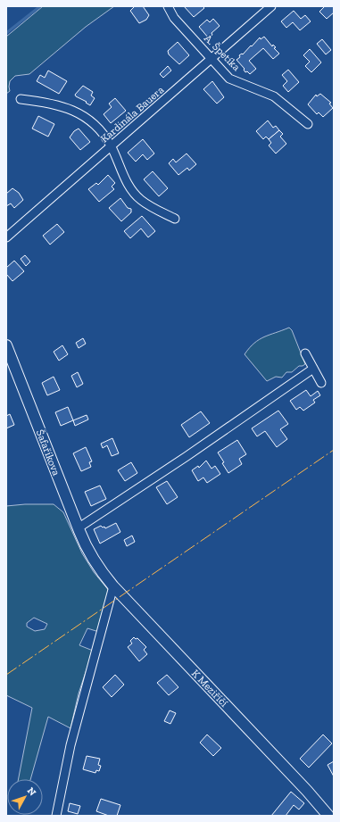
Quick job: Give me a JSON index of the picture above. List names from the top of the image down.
{
  "streets": {
    "street": [
      "A. Špetíka",
      "Kardinála Bauera",
      "Šafaříkova",
      "K Meziříčí"
    ]
  },
  "crossings": [
    ["A. Špetíka", "Kardinála Bauera"],
    ["Šafaříkova", "K Meziříčí"]
  ],
  "north": "top right"
}
